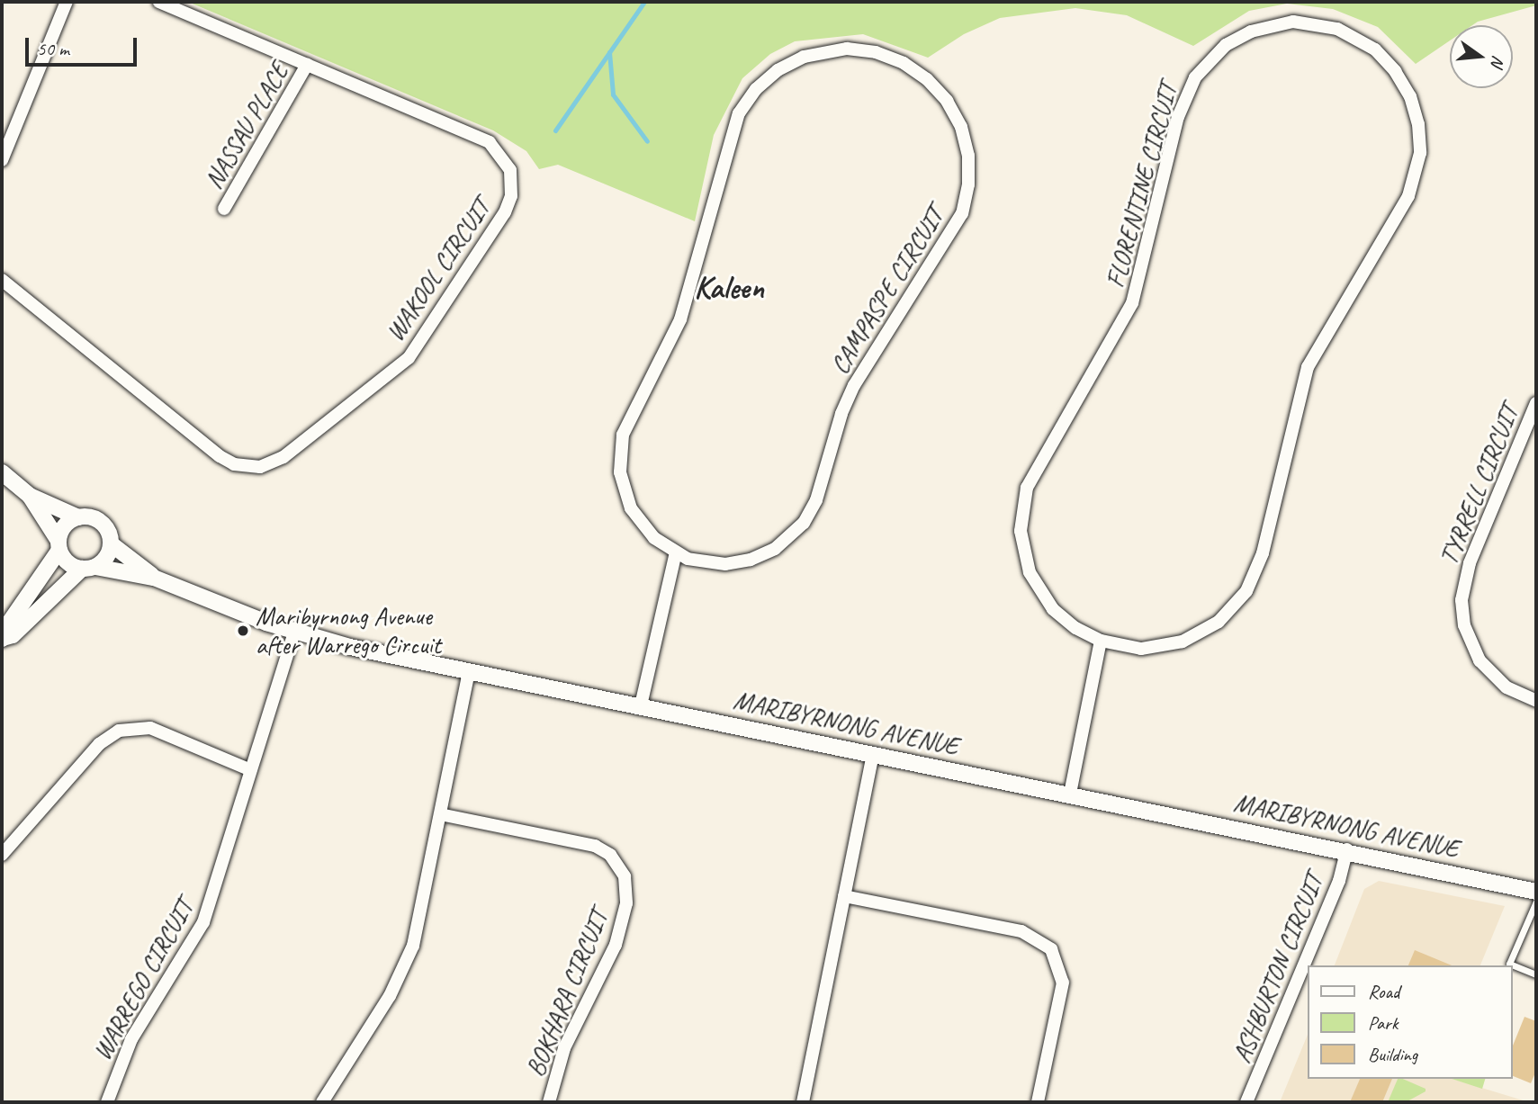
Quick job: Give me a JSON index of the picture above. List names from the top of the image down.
{
  "streets": {
    "street": [
      "NASSAU PLACE",
      "FLORENTINE CIRCUIT",
      "WAKOOL CIRCUIT",
      "CAMPASPE CIRCUIT",
      "TYRRELL CIRCUIT",
      "MARIBYRNONG AVENUE",
      "ASHBURTON CIRCUIT",
      "WARREGO CIRCUIT",
      "BOKHARA CIRCUIT"
    ]
  },
  "crossings": [
    ["NASSAU PLACE", "WAKOOL CIRCUIT"],
    ["MARIBYRNONG AVENUE", "ASHBURTON CIRCUIT"],
    ["MARIBYRNONG AVENUE", "WARREGO CIRCUIT"]
  ],
  "districts": ["Kaleen"],
  "places": ["Maribyrnong Avenue after Warrego Circuit"],
  "legend": ["Road", "Park", "Building"],
  "scale_bar": "50 m",
  "north": "right"
}
